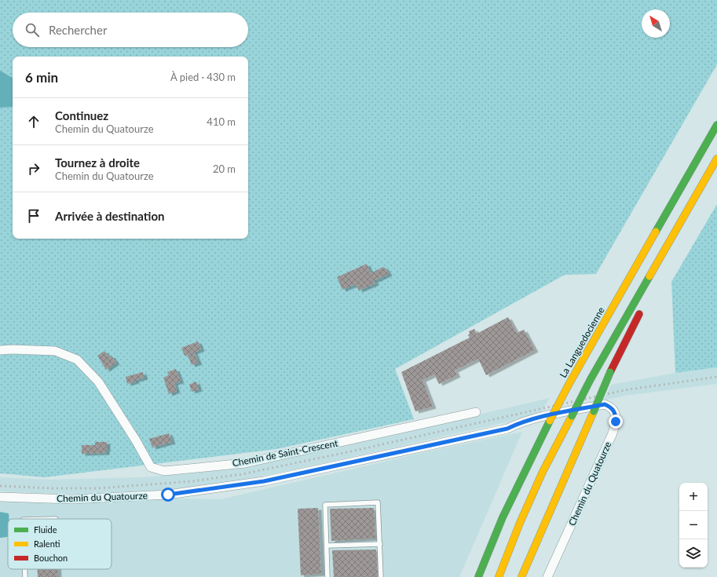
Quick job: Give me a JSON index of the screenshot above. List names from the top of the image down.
{
  "streets": {
    "highway": ["La Languedocienne"],
    "street": ["Chemin de Saint-Crescent", "Chemin du Quatourze"]
  },
  "legend": ["Fluide", "Ralenti", "Bouchon"],
  "north": "top left",
  "page": {
    "search": "Rechercher",
    "heading": ["6 min", "À pied · 430 m"],
    "list": [
      ["Continuez", "Chemin du Quatourze", "410 m"],
      ["Tournez à droite", "Chemin du Quatourze", "20 m"],
      "Arrivée à destination"
    ],
    "map_buttons": ["+", "−"]
  }
}
